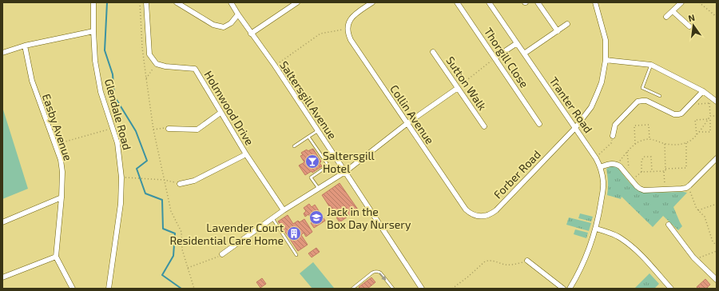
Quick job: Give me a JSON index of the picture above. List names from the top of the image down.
{
  "streets": {
    "street": [
      "Thorgill Close",
      "Sutton Walk",
      "Saltersgill Avenue",
      "Tranter Road",
      "Holmwood Drive",
      "Glendale Road",
      "Collin Avenue",
      "Easby Avenue",
      "Forber Road"
    ]
  },
  "crossings": [
    ["Tranter Road", "Forber Road"],
    ["Collin Avenue", "Forber Road"]
  ],
  "places": {
    "bar": ["Saltersgill Hotel"],
    "school or university": ["Jack in the Box Day Nursery"],
    "building": ["Lavender Court Residential Care Home"]
  },
  "north": "top"
}
